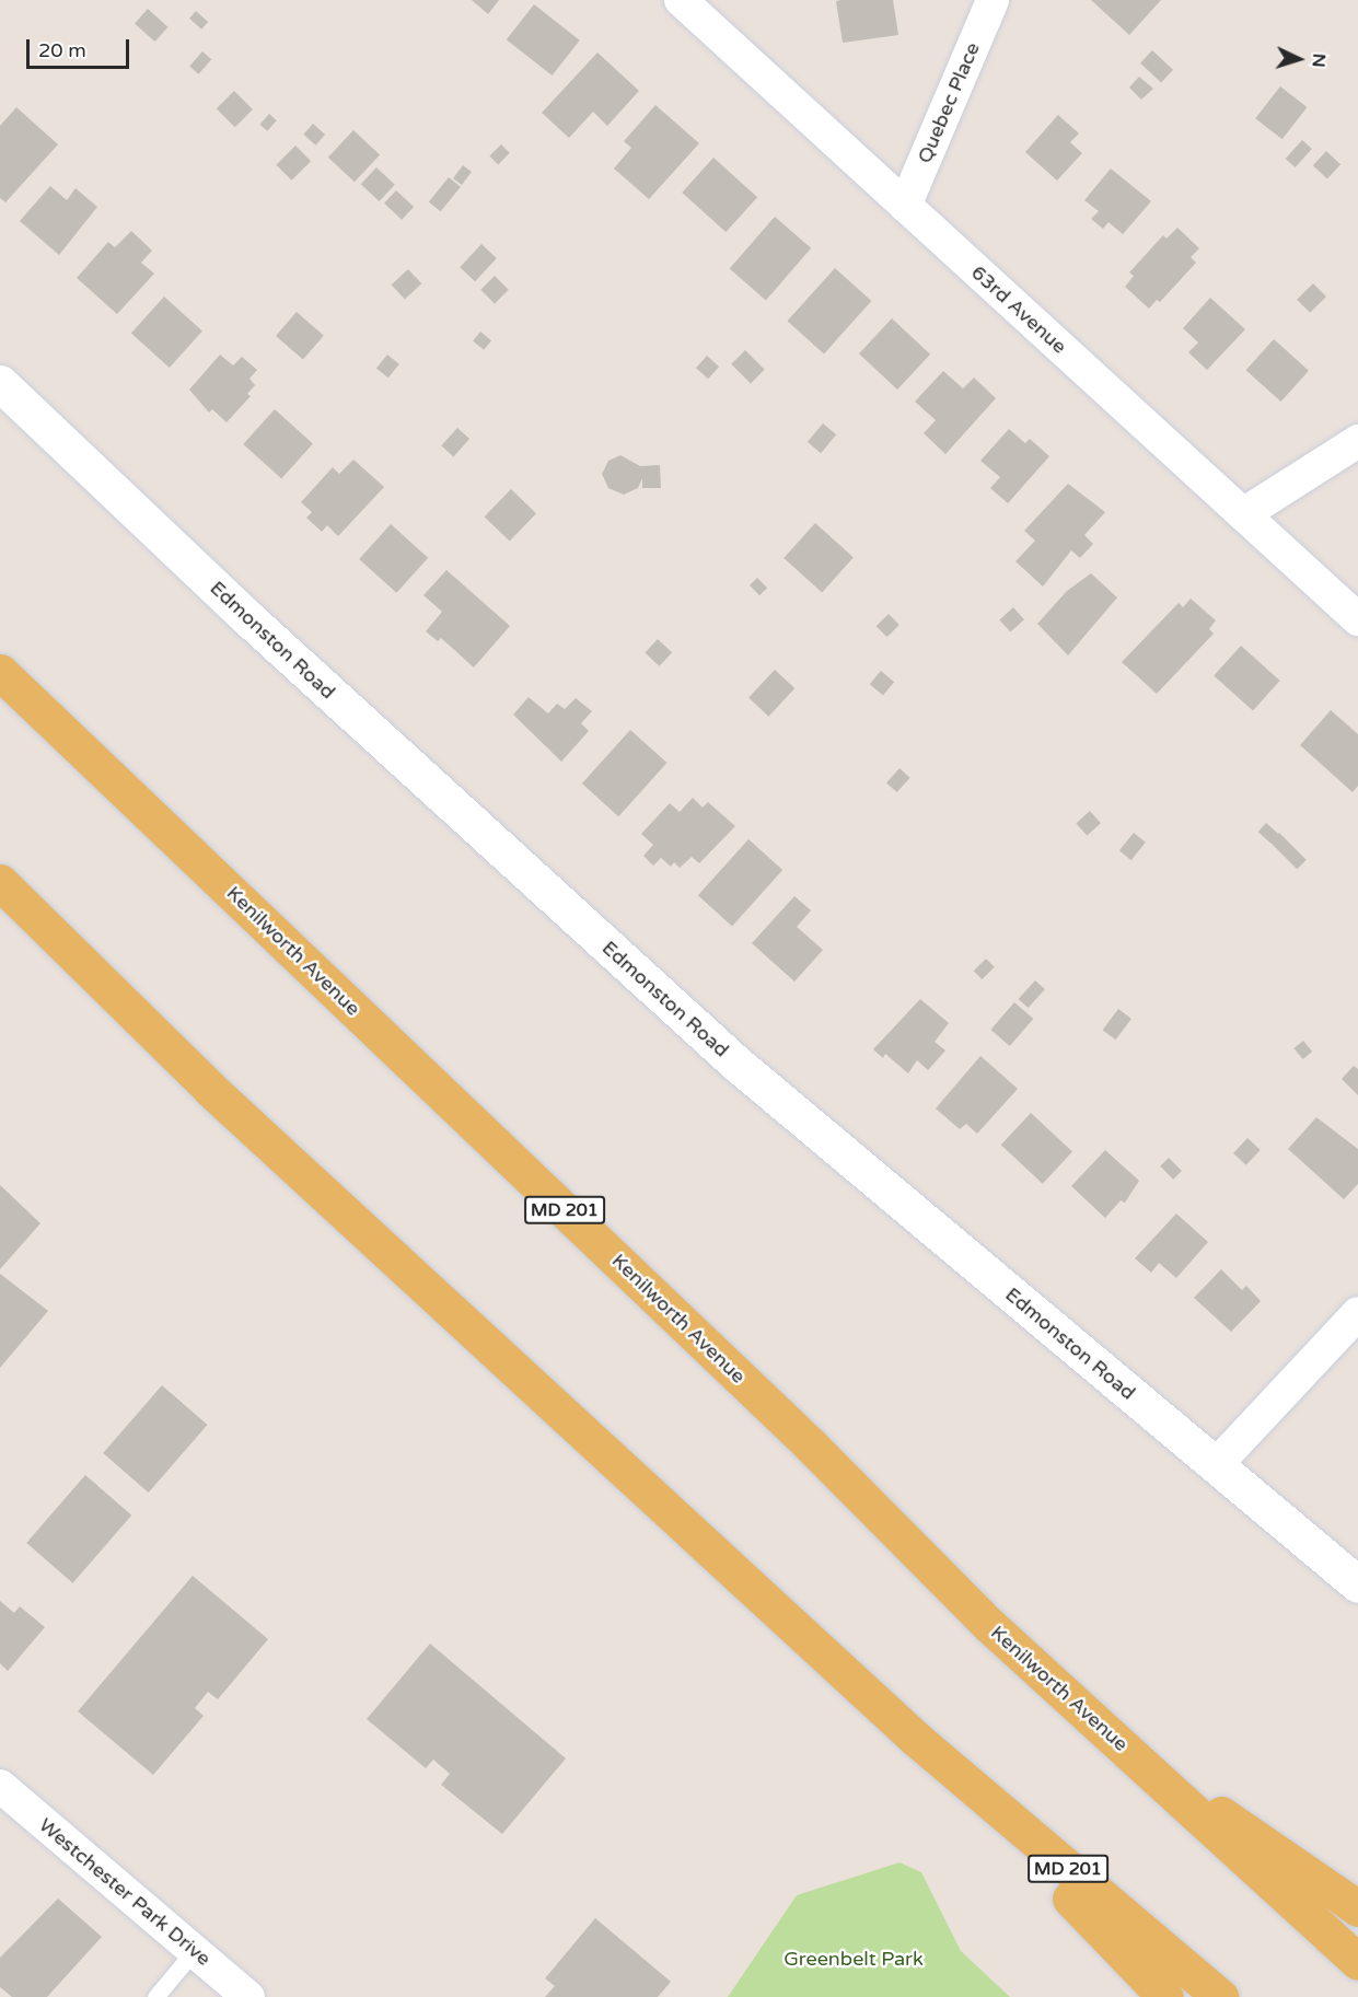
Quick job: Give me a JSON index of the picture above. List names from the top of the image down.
{
  "streets": {
    "main road": ["Kenilworth Avenue", "MD 201"],
    "street": [
      "Quebec Place",
      "63rd Avenue",
      "Edmonston Road",
      "Westchester Park Drive"
    ]
  },
  "crossings": [
    ["Quebec Place", "63rd Avenue"]
  ],
  "parks": ["Greenbelt Park"],
  "scale_bar": "20 m",
  "north": "right"
}
